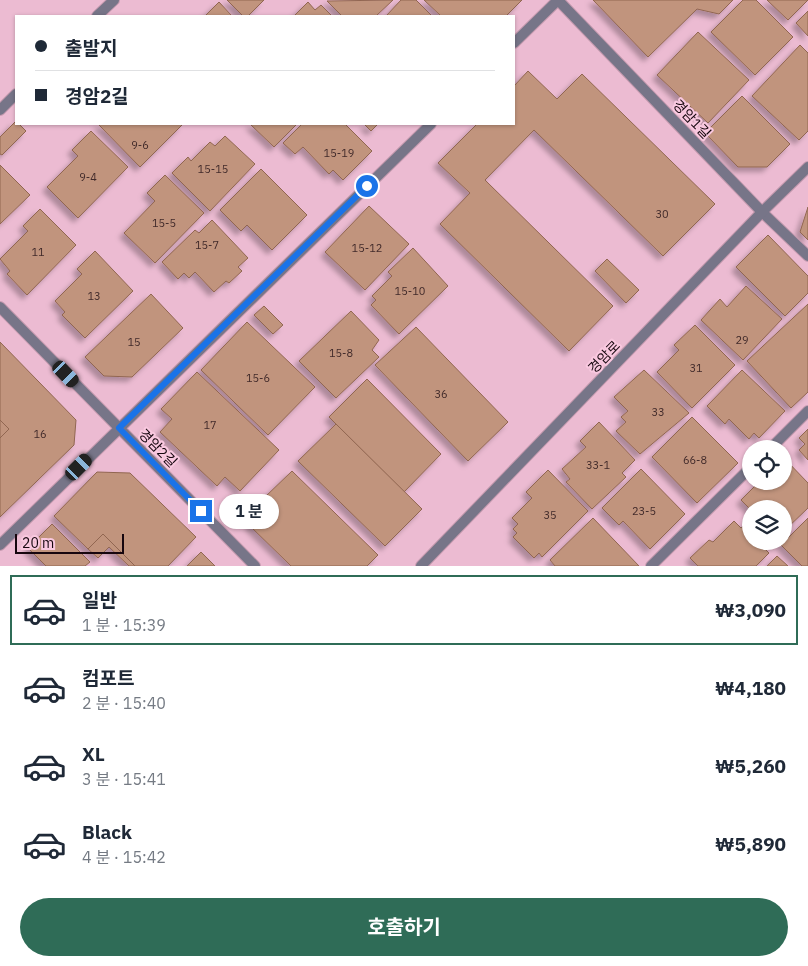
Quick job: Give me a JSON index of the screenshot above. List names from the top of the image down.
{
  "streets": {
    "street": ["경암1길", "경암로", "경암2길"]
  },
  "crossings": [
    ["경암1길", "경암로"]
  ],
  "house_numbers": [
    "9-6",
    "15-19",
    "15-15",
    "9-4",
    "30",
    "15-5",
    "15-7",
    "15-12",
    "11",
    "15-10",
    "13",
    "29",
    "15",
    "15-8",
    "31",
    "15-6",
    "36",
    "33",
    "17",
    "16",
    "66-8",
    "33-1",
    "23-5",
    "35"
  ],
  "scale_bar": "20 m",
  "page": {
    "banner": ["출발지", "경암2길"],
    "bubble": "1 분",
    "scale": "20 m",
    "list": [
      {
        "name": "일반",
        "note": "1 분 · 15:39",
        "value": "₩3,090"
      },
      {
        "name": "컴포트",
        "note": "2 분 · 15:40",
        "value": "₩4,180"
      },
      {
        "name": "XL",
        "note": "3 분 · 15:41",
        "value": "₩5,260"
      },
      {
        "name": "Black",
        "note": "4 분 · 15:42",
        "value": "₩5,890"
      }
    ],
    "buttons": "호출하기"
  }
}
